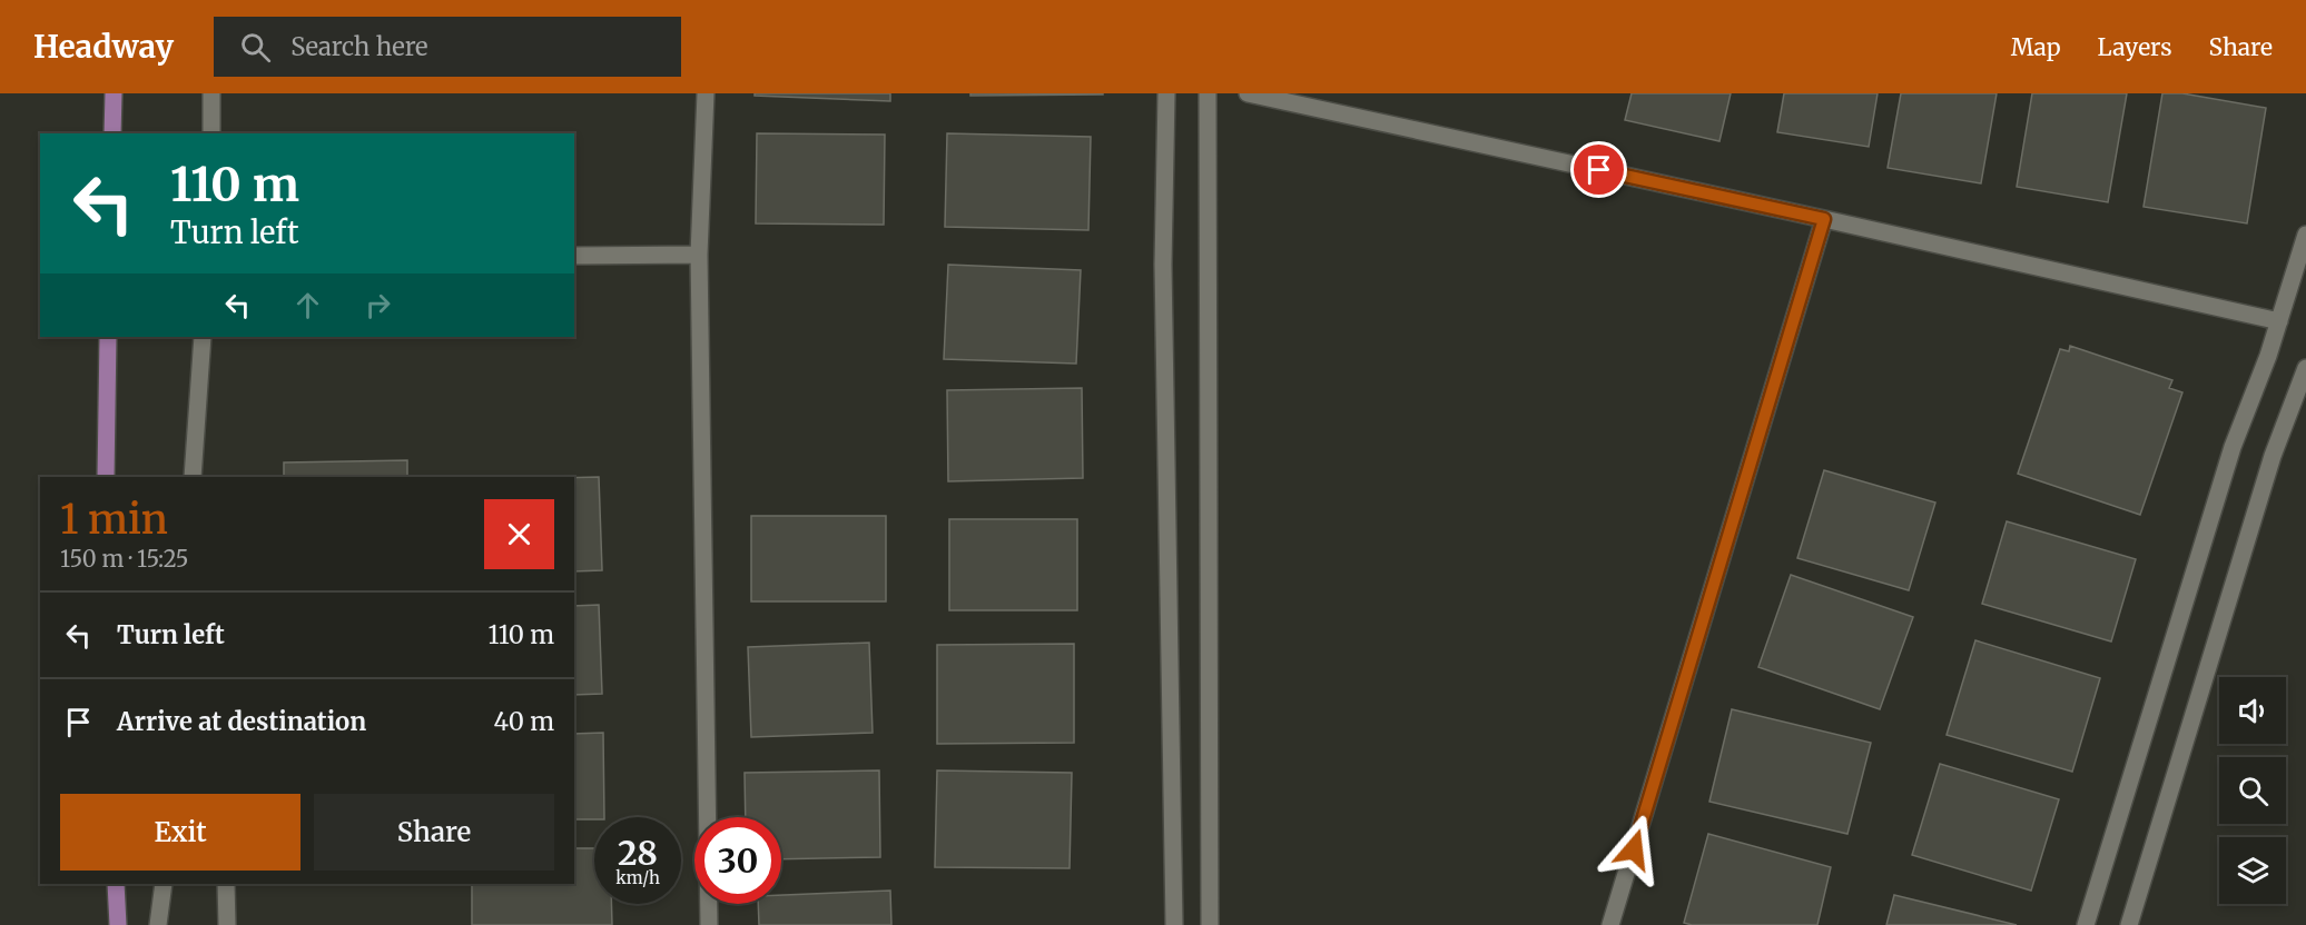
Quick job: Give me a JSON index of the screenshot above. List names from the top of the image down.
{
  "page": {
    "header": "Headway",
    "search": "Search here",
    "nav": ["Map", "Layers", "Share"],
    "turn": ["110 m", "Turn left"],
    "heading": ["1 min", "150 m · 15:25"],
    "list": [
      {
        "name": "Turn left",
        "value": "110 m"
      },
      {
        "name": "Arrive at destination",
        "value": "40 m"
      }
    ],
    "buttons": ["Exit", "Share"],
    "speed": "28 km/h",
    "limit": "30"
  }
}
